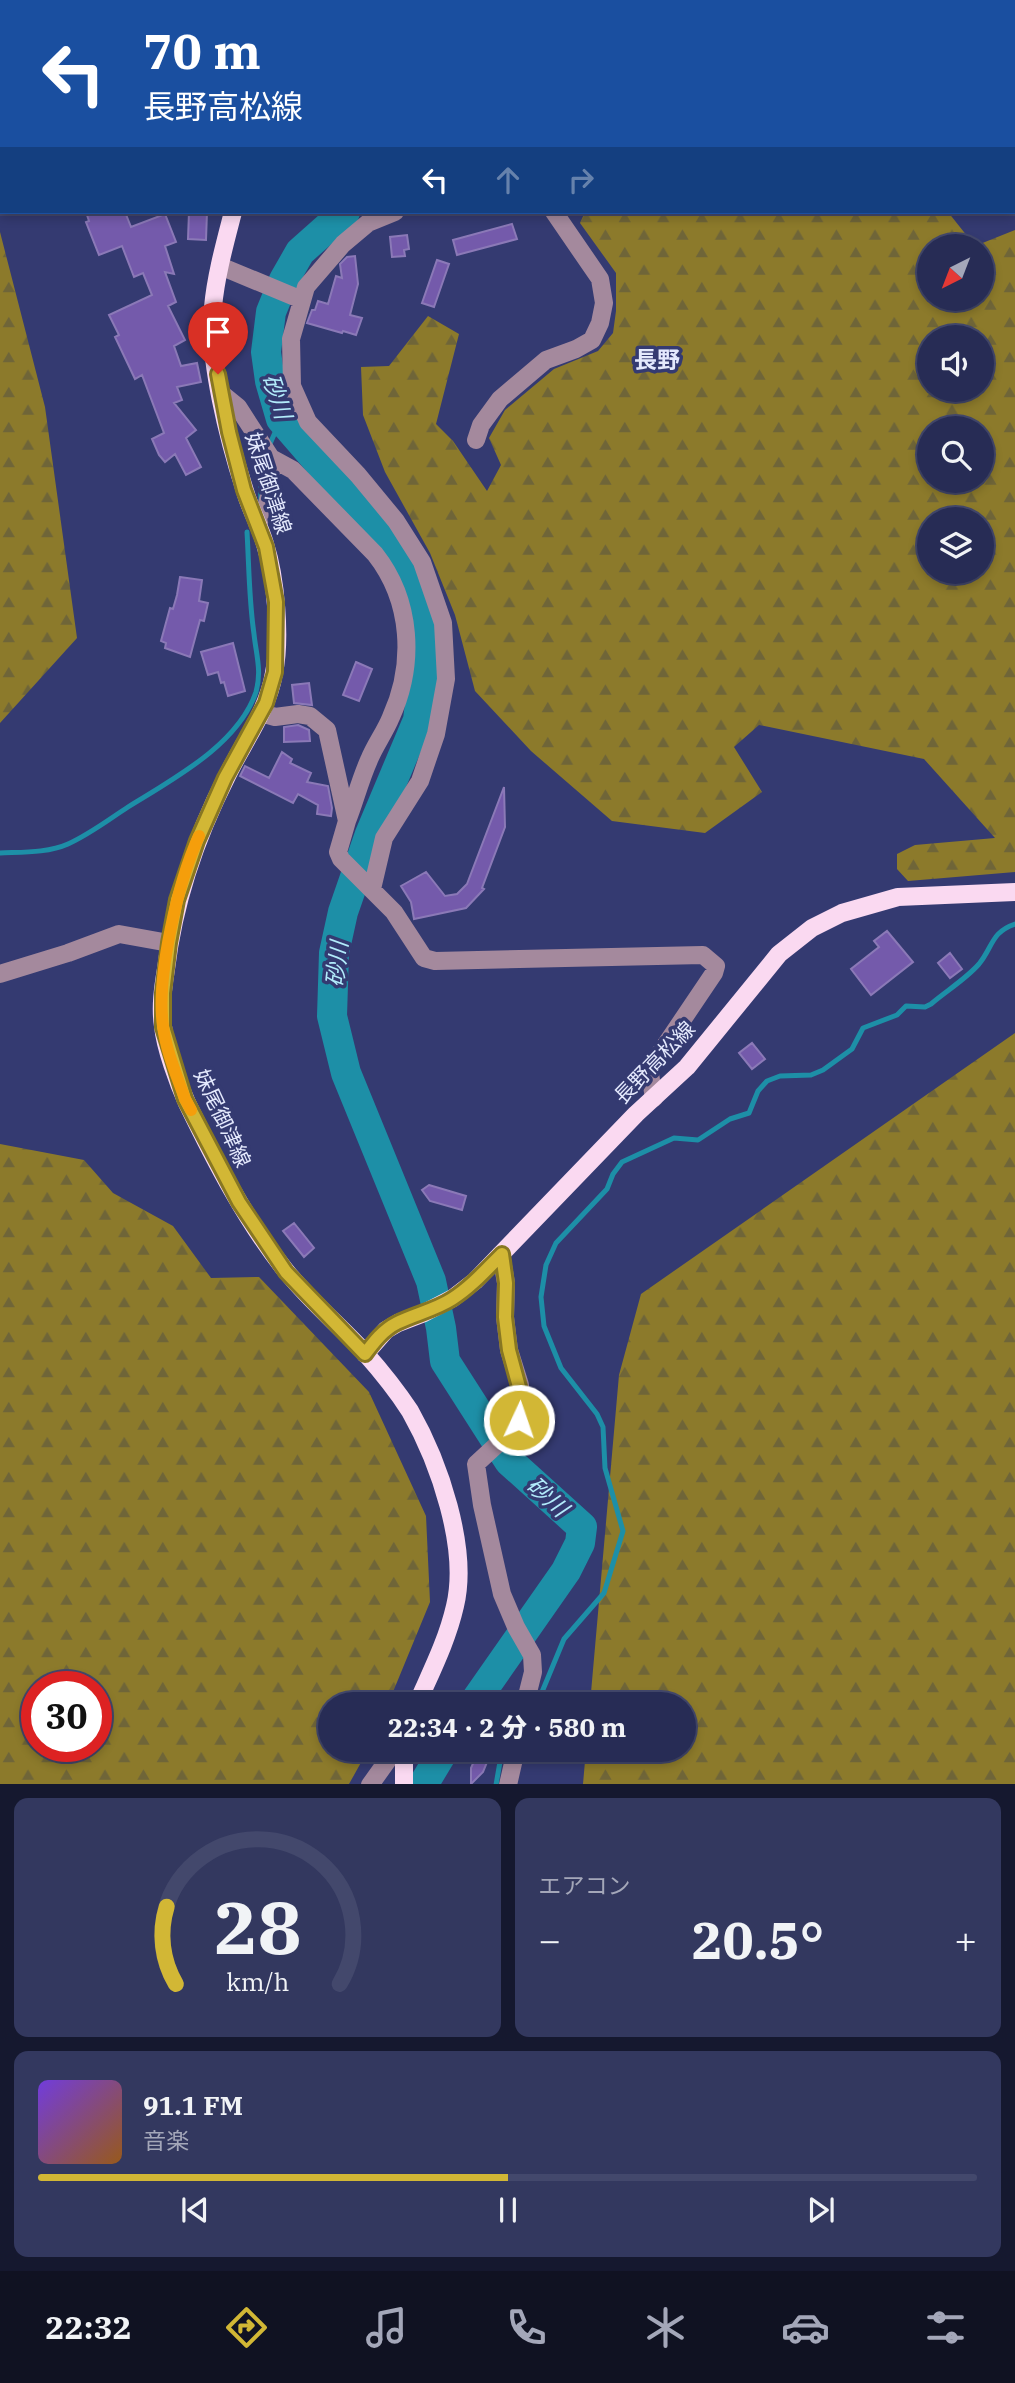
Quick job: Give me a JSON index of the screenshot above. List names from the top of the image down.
{
  "streets": {
    "main road": ["妹尾御津線", "長野高松線"]
  },
  "crossings": [
    ["妹尾御津線", "長野高松線"]
  ],
  "districts": ["長野"],
  "water": ["砂川"],
  "north": "bottom left",
  "page": {
    "turn": ["70 m", "長野高松線"],
    "limit": "30",
    "trip": "22:34 · 2 分 · 580 m",
    "tile": "エアコン",
    "heat": ["−", "20.5°", "+"],
    "song": ["91.1 FM", "音楽"],
    "tabs": "22:32",
    "gauge": ["28", "km/h"]
  }
}
